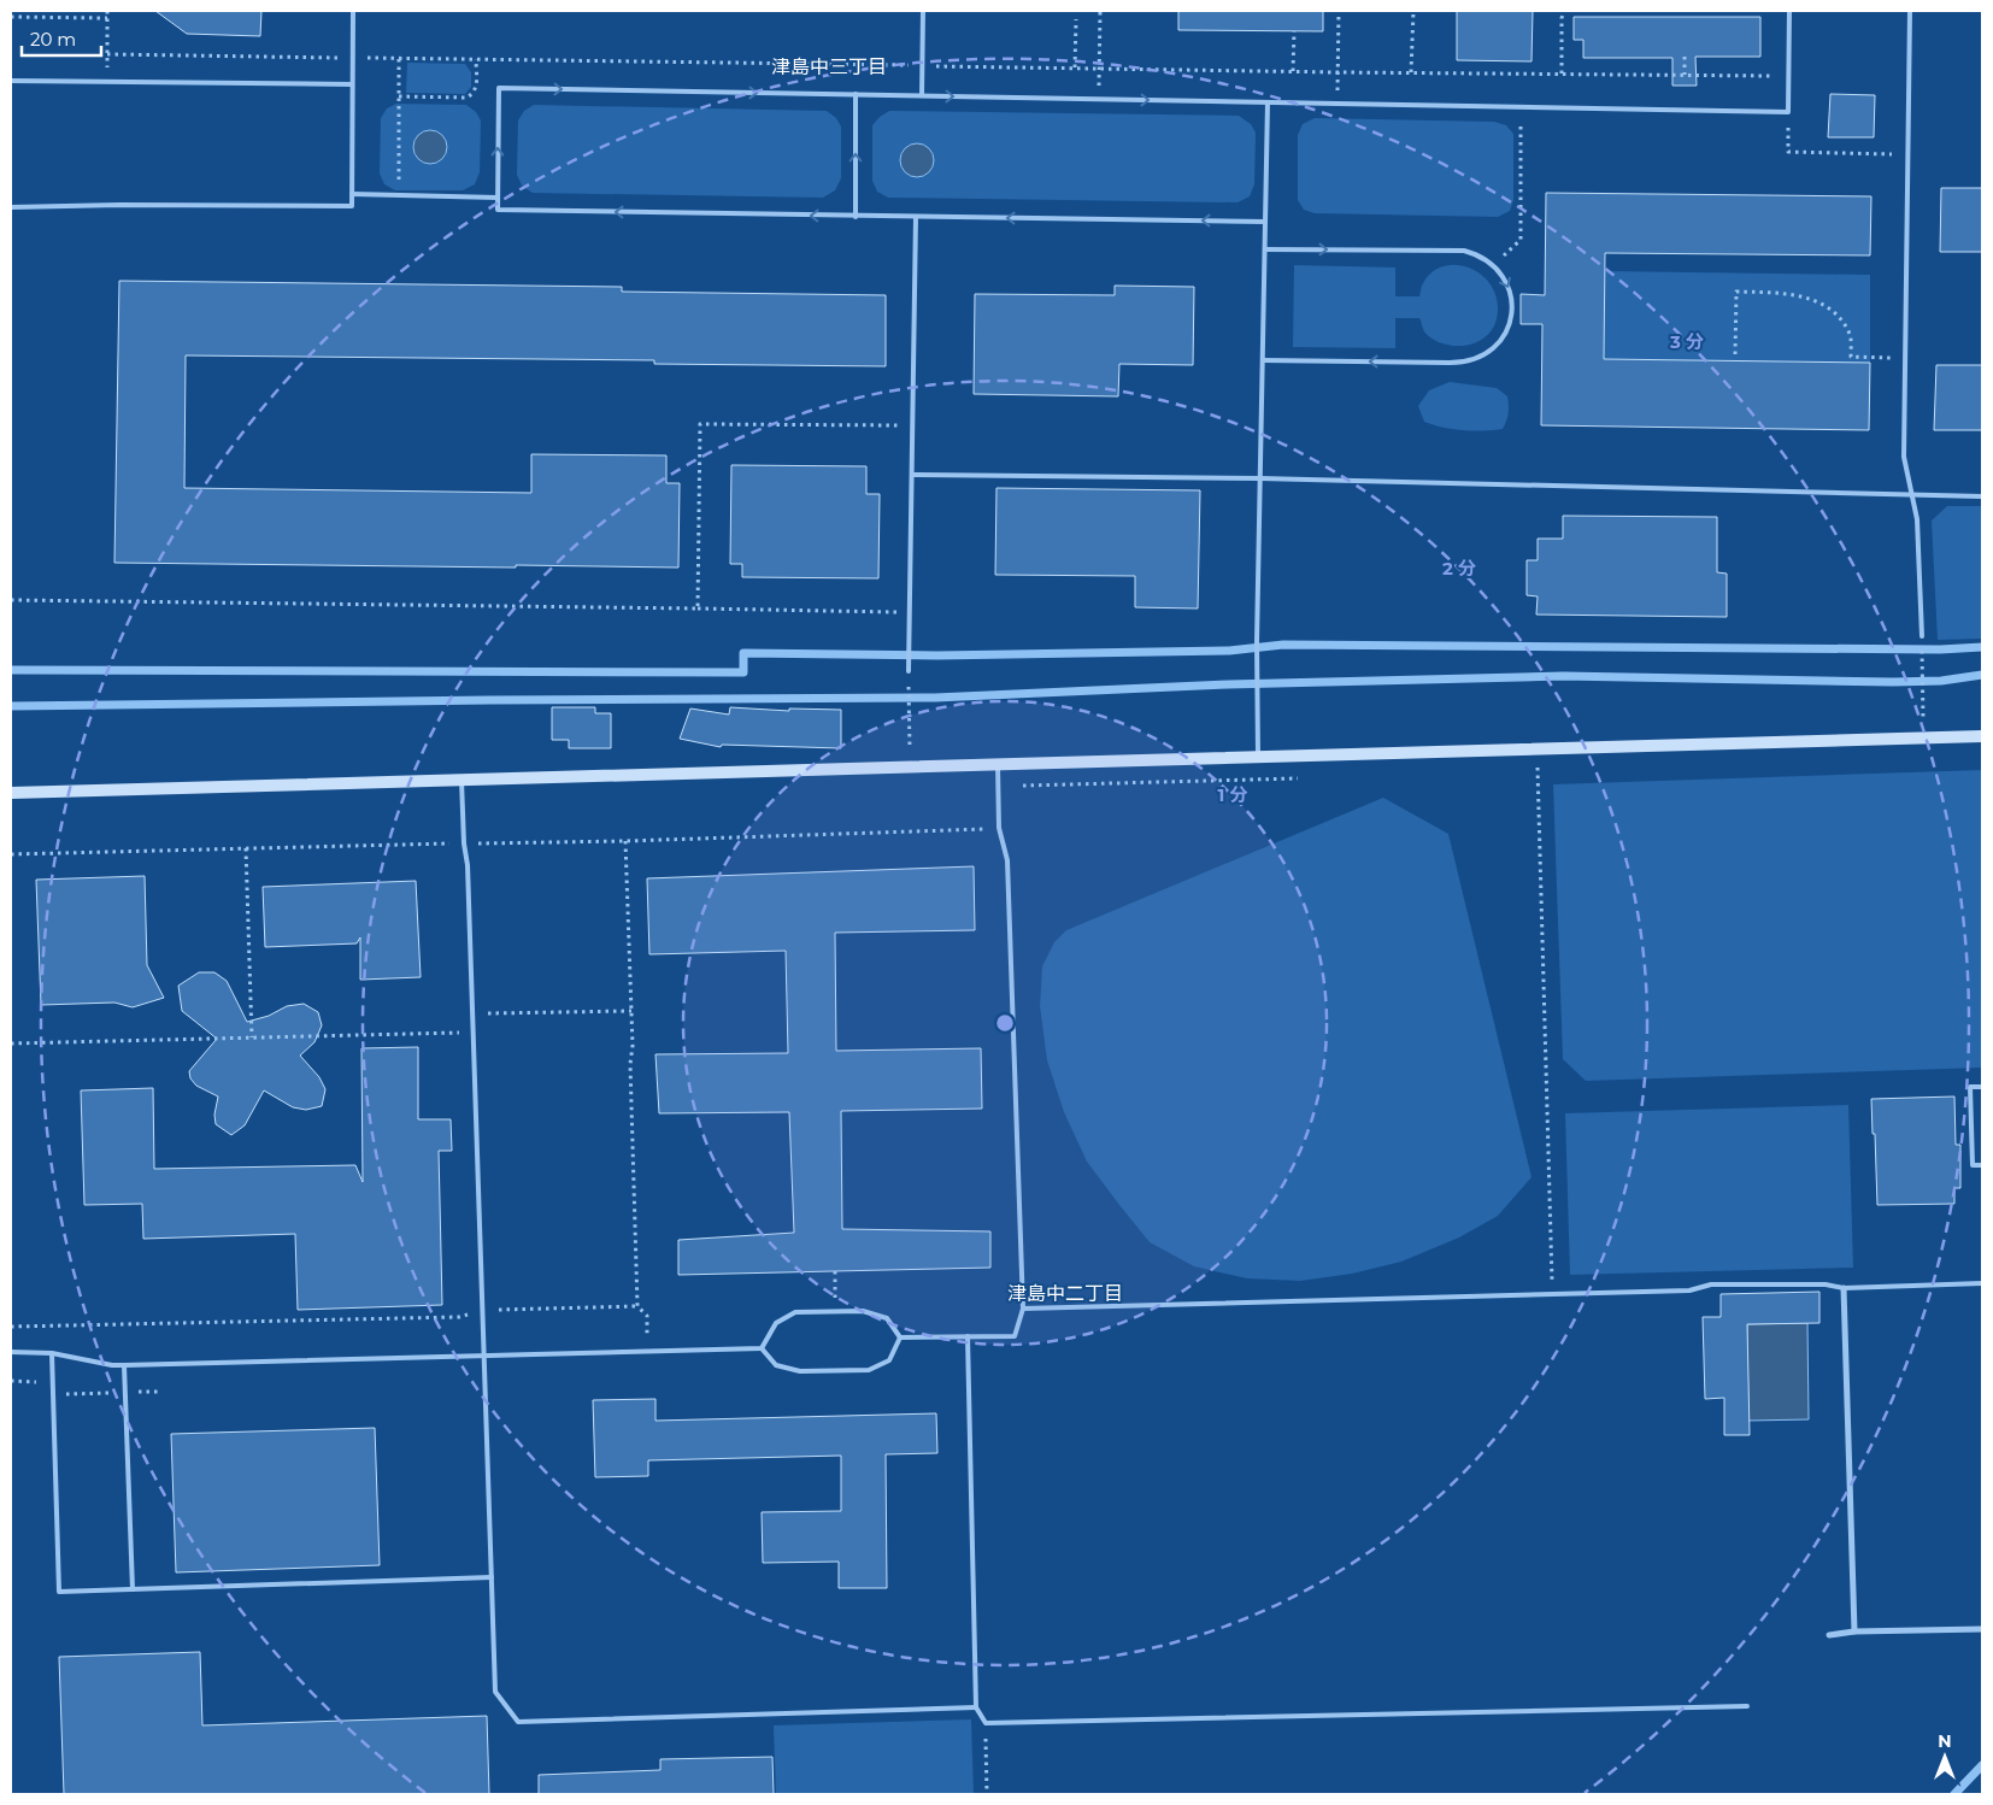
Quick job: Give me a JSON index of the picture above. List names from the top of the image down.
{
  "districts": ["津島中三丁目", "津島中二丁目"],
  "scale_bar": "20 m",
  "north": "top",
  "rings": ["3 分", "2 分", "1 分"]
}
